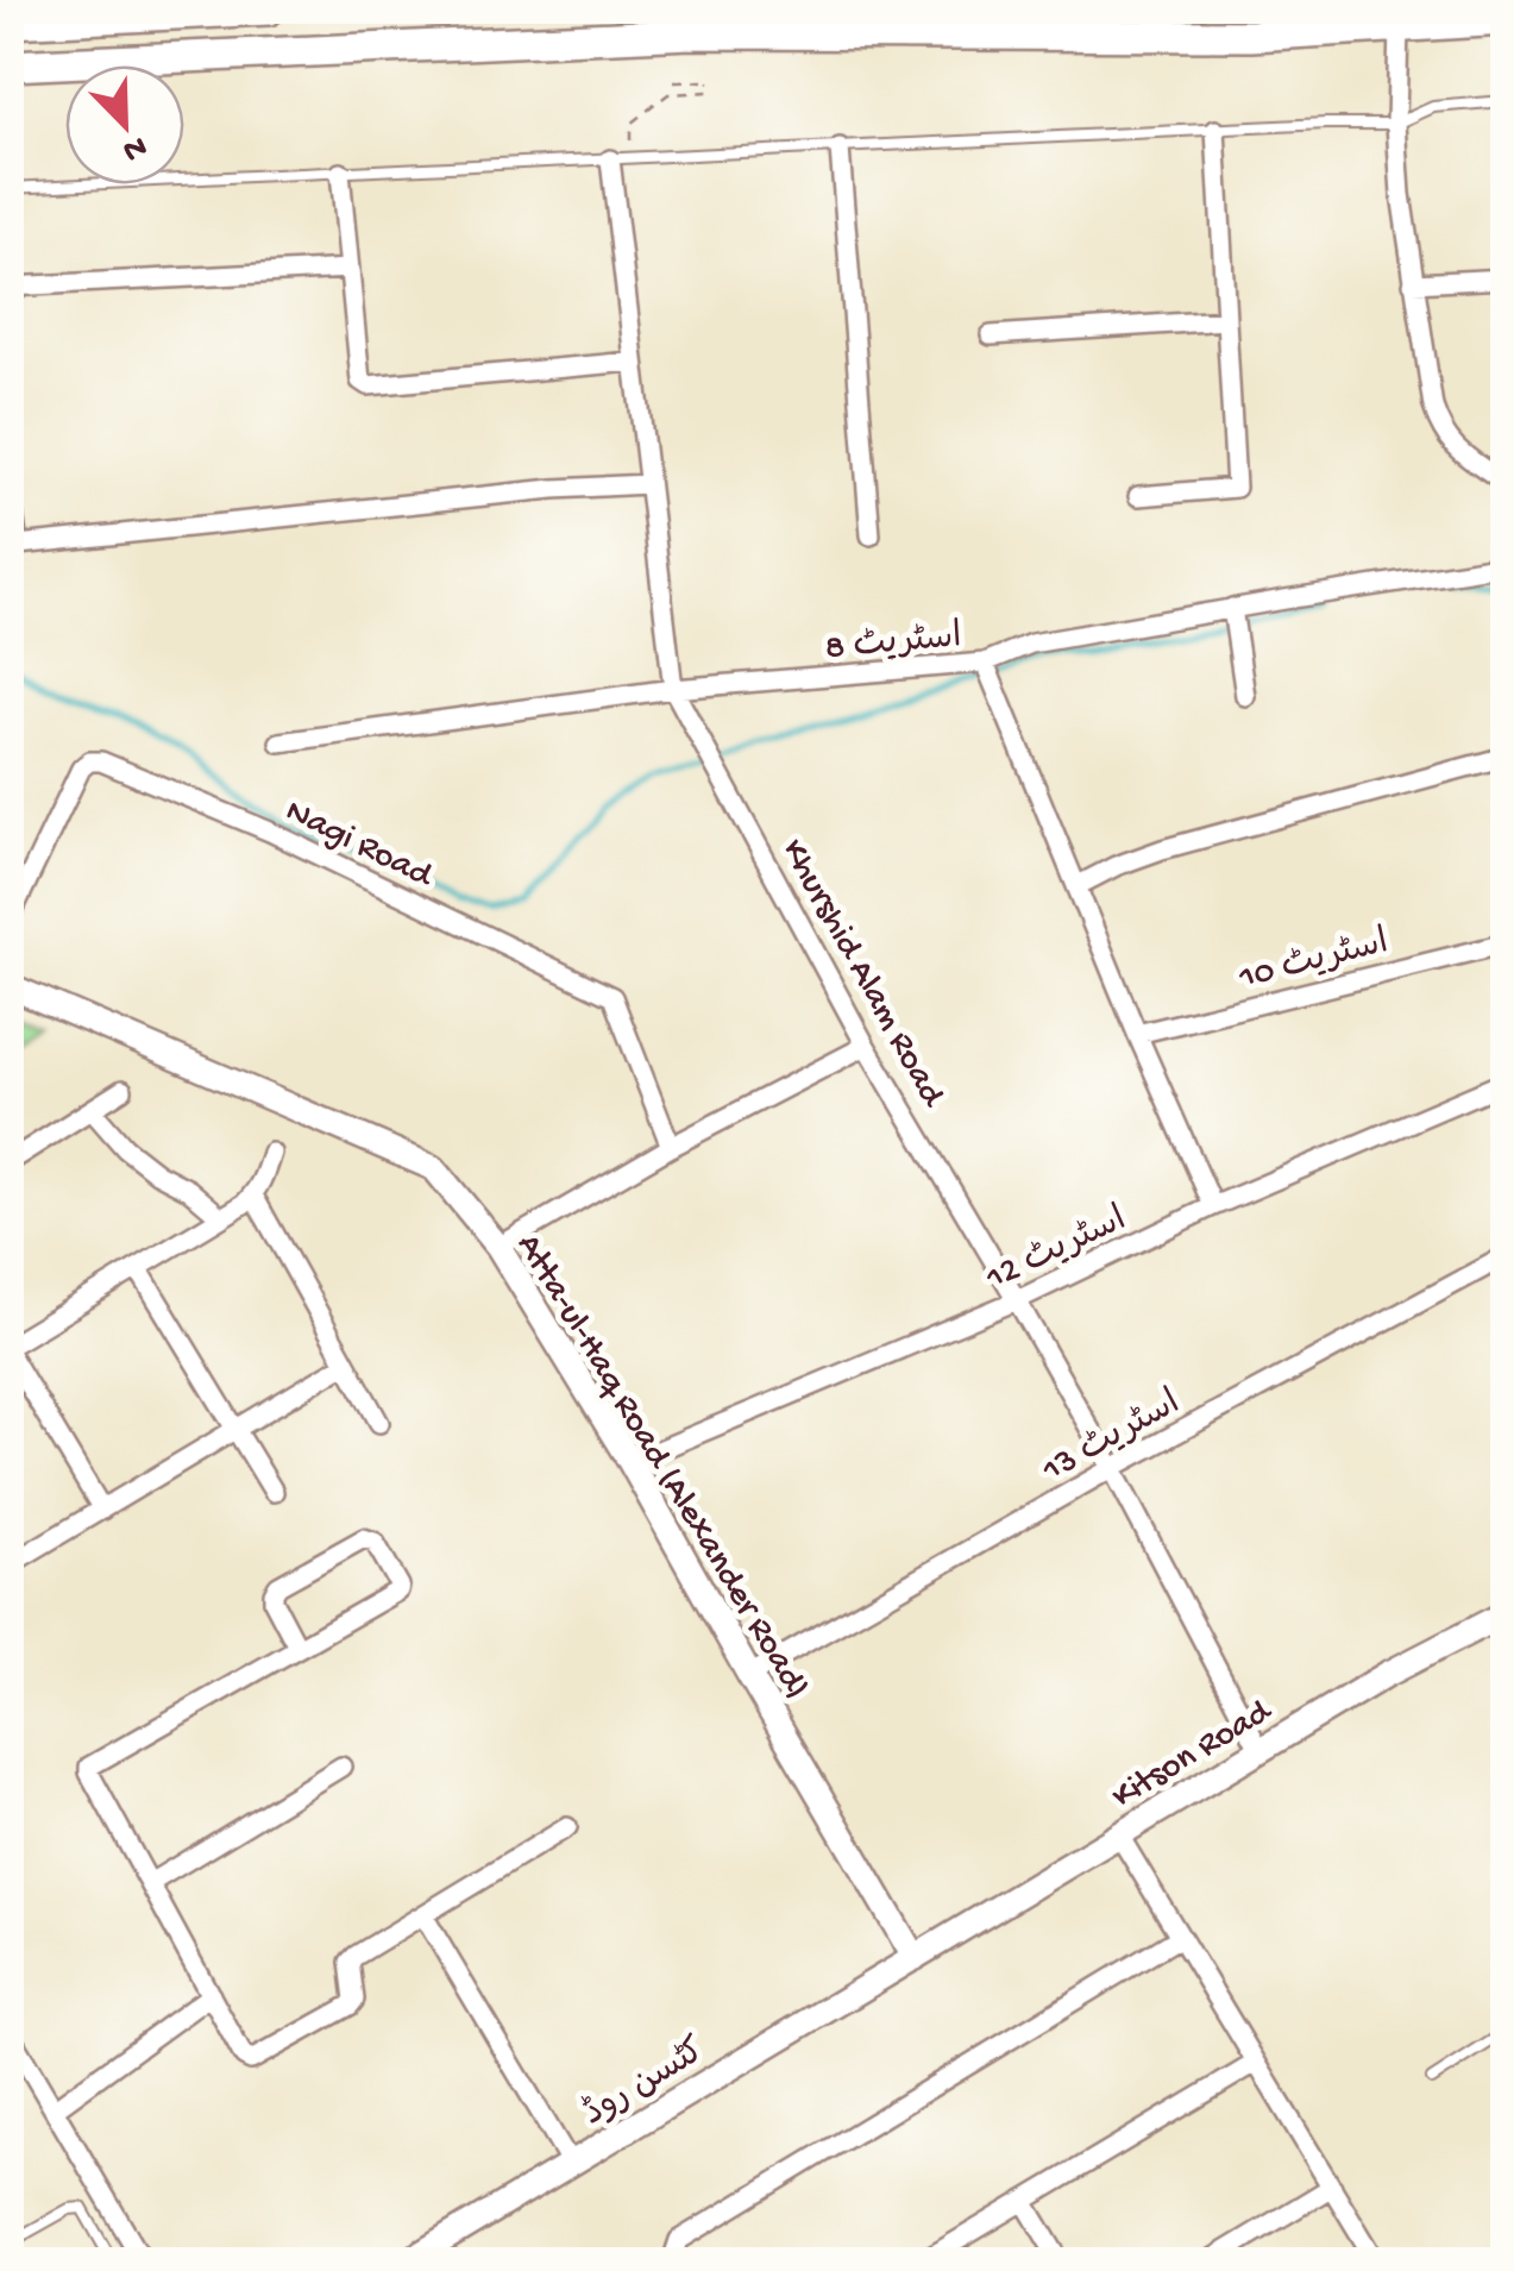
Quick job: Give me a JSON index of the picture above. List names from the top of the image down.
{
  "streets": {
    "street": [
      "اسٹریٹ 8",
      "Nagi Road",
      "اسٹریٹ 10",
      "Khurshid Alam Road",
      "اسٹریٹ 12",
      "اسٹریٹ 13",
      "Atta-ul-Haq Road (Alexander Road)",
      "Kitson Road",
      "کٹسن روڈ"
    ]
  },
  "crossings": [
    ["اسٹریٹ 8", "Khurshid Alam Road"],
    ["Khurshid Alam Road", "اسٹریٹ 12"],
    ["Khurshid Alam Road", "اسٹریٹ 13"],
    ["Khurshid Alam Road", "Kitson Road"],
    ["اسٹریٹ 12", "Atta-ul-Haq Road (Alexander Road)"],
    ["اسٹریٹ 13", "Atta-ul-Haq Road (Alexander Road)"],
    ["Atta-ul-Haq Road (Alexander Road)", "Kitson Road"],
    ["Atta-ul-Haq Road (Alexander Road)", "کٹسن روڈ"],
    ["Kitson Road", "کٹسن روڈ"]
  ],
  "north": "bottom right"
}
